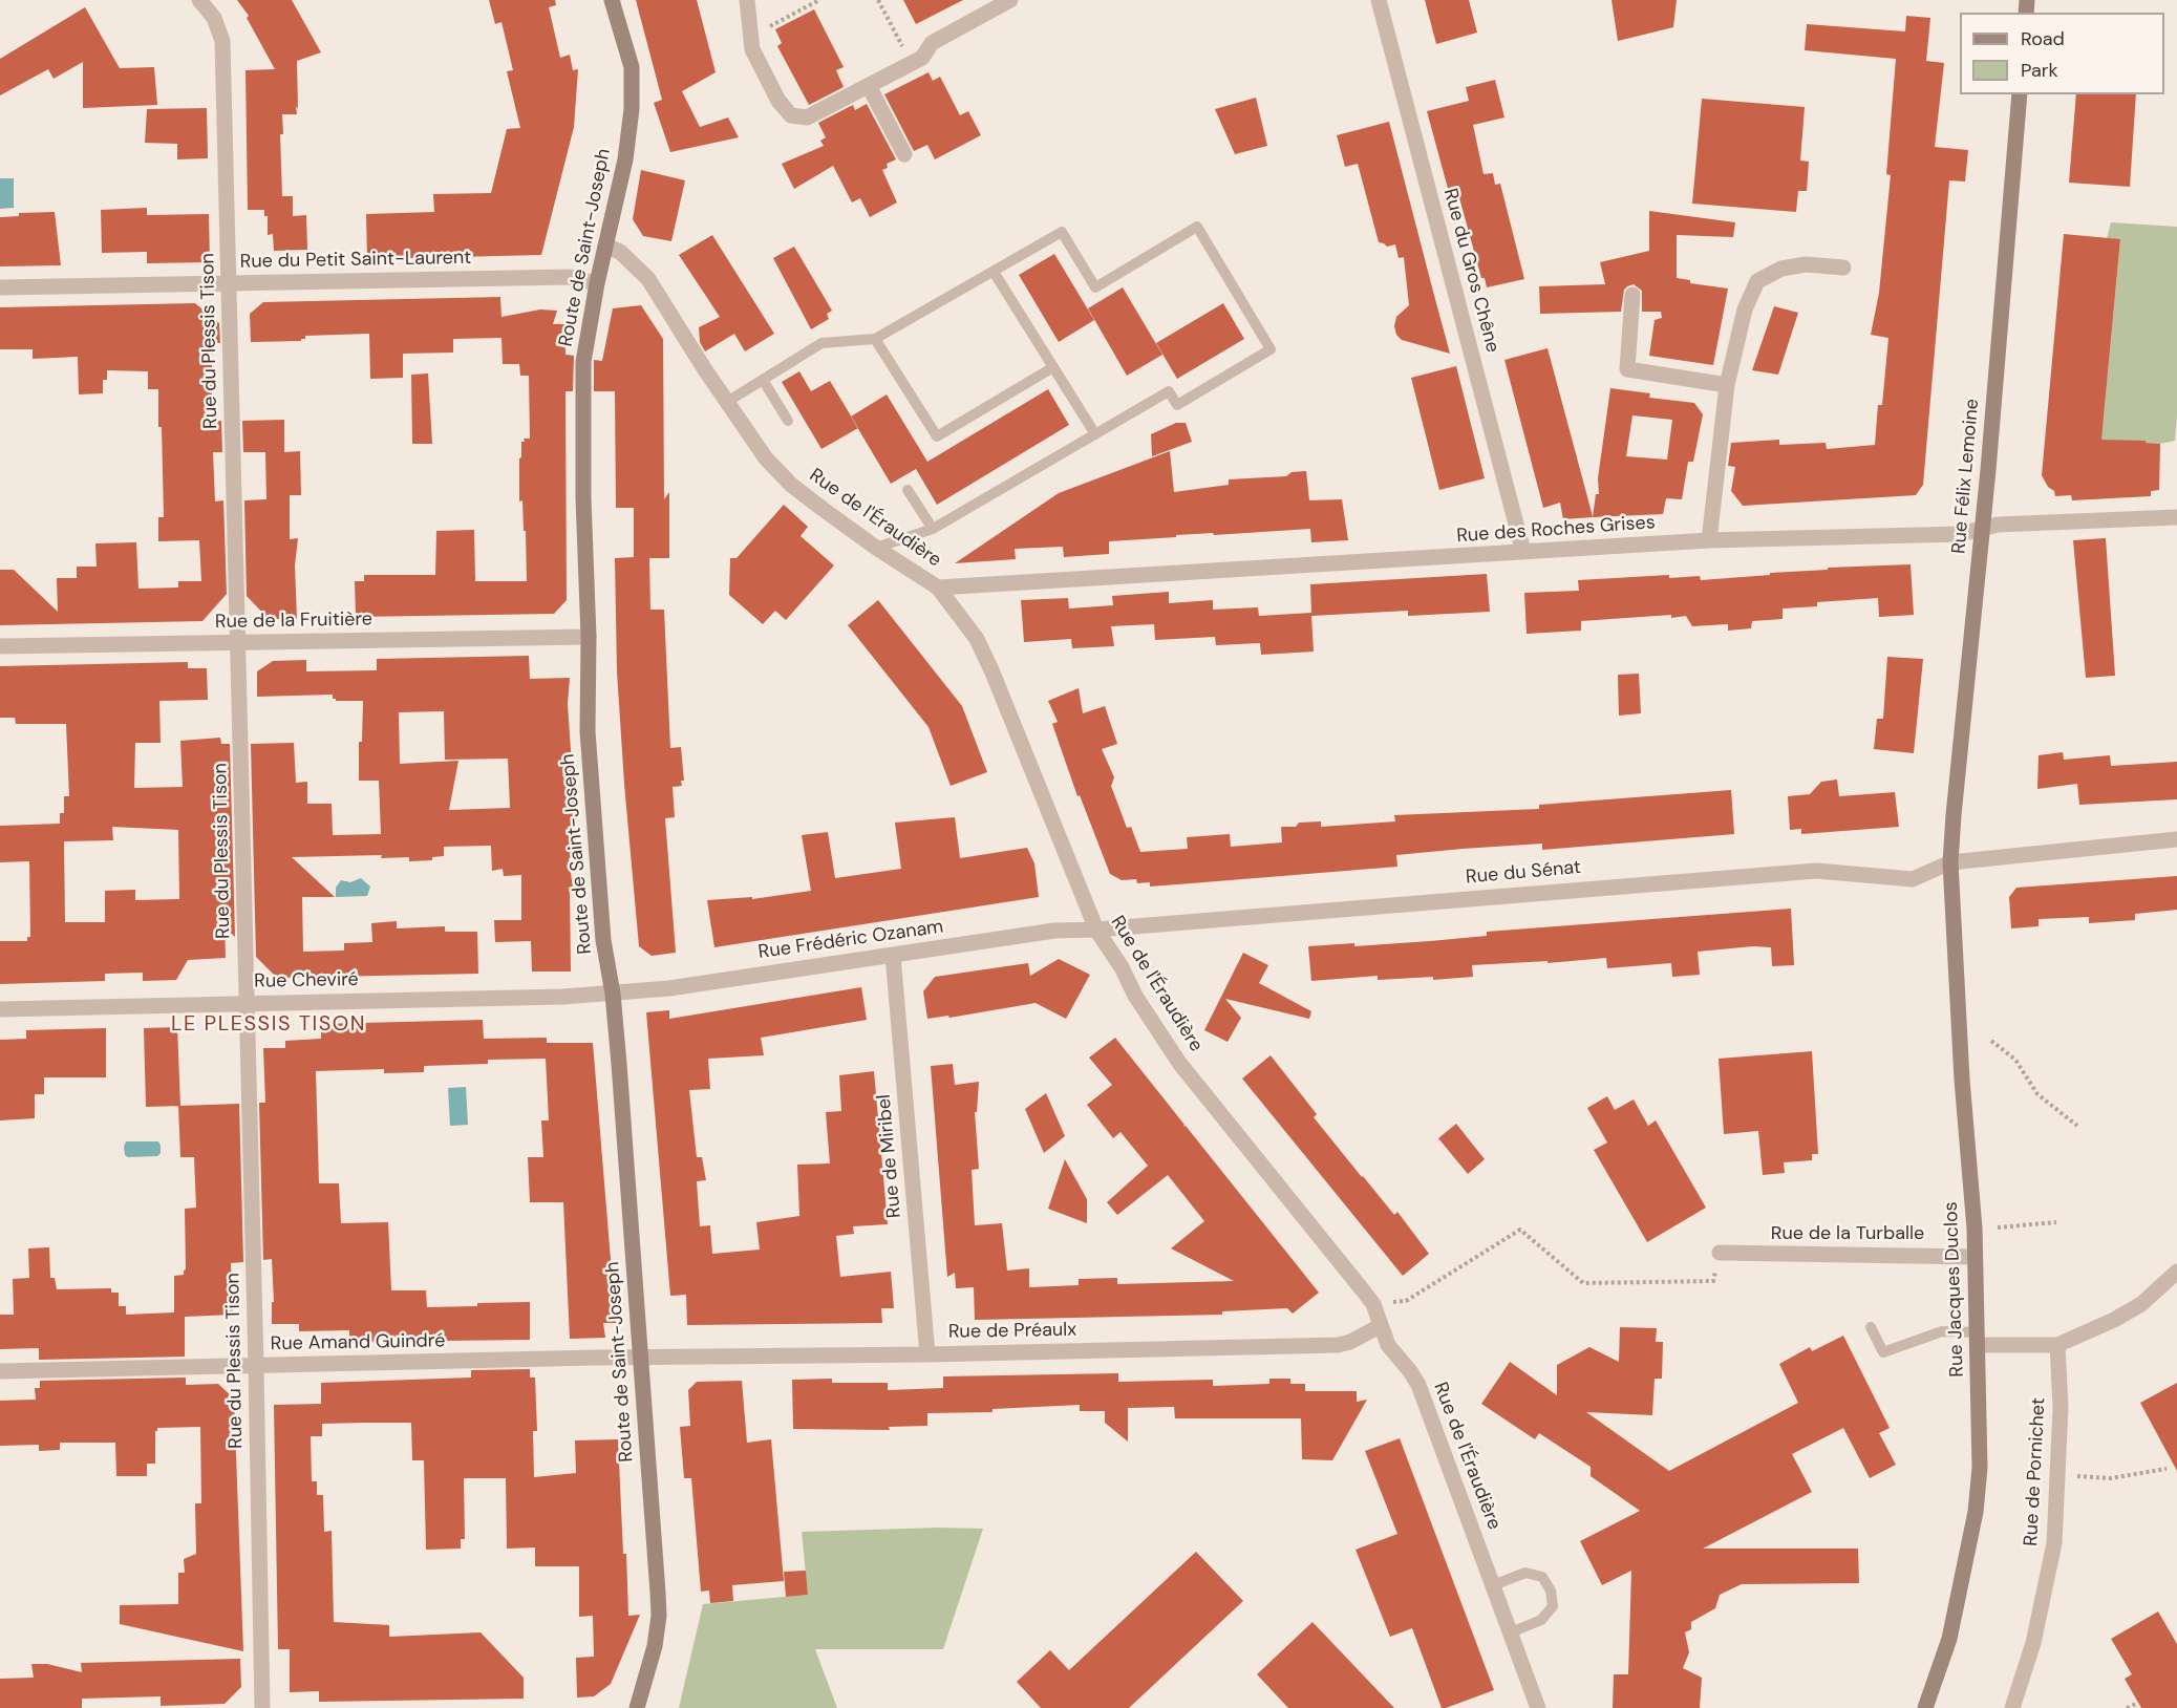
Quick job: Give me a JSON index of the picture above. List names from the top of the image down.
{
  "streets": {
    "street": [
      "Route de Saint-Joseph",
      "Rue du Petit Saint-Laurent",
      "Rue du Gros Chêne",
      "Rue du Plessis Tison",
      "Rue Félix Lemoine",
      "Rue de l'Éraudière",
      "Rue des Roches Grises",
      "Rue de la Fruitière",
      "Rue du Sénat",
      "Rue Frédéric Ozanam",
      "Rue Cheviré",
      "Rue de Miribel",
      "Rue de la Turballe",
      "Rue Jacques Duclos",
      "Rue de Préaulx",
      "Rue Amand Guindré",
      "Rue de Pornichet"
    ]
  },
  "crossings": [
    ["Route de Saint-Joseph", "Rue du Petit Saint-Laurent"],
    ["Route de Saint-Joseph", "Rue de l'Éraudière"],
    ["Route de Saint-Joseph", "Rue de la Fruitière"],
    ["Route de Saint-Joseph", "Rue Frédéric Ozanam"],
    ["Route de Saint-Joseph", "Rue Cheviré"],
    ["Route de Saint-Joseph", "Rue de Préaulx"],
    ["Route de Saint-Joseph", "Rue Amand Guindré"],
    ["Rue du Petit Saint-Laurent", "Rue du Plessis Tison"],
    ["Rue du Gros Chêne", "Rue des Roches Grises"],
    ["Rue du Plessis Tison", "Rue de la Fruitière"],
    ["Rue du Plessis Tison", "Rue Cheviré"],
    ["Rue du Plessis Tison", "Rue Amand Guindré"],
    ["Rue Félix Lemoine", "Rue des Roches Grises"],
    ["Rue Félix Lemoine", "Rue du Sénat"],
    ["Rue Félix Lemoine", "Rue Jacques Duclos"],
    ["Rue de l'Éraudière", "Rue des Roches Grises"],
    ["Rue de l'Éraudière", "Rue du Sénat"],
    ["Rue de l'Éraudière", "Rue Frédéric Ozanam"],
    ["Rue de l'Éraudière", "Rue de Préaulx"],
    ["Rue du Sénat", "Rue Frédéric Ozanam"],
    ["Rue du Sénat", "Rue Jacques Duclos"],
    ["Rue Frédéric Ozanam", "Rue Cheviré"],
    ["Rue Frédéric Ozanam", "Rue de Miribel"],
    ["Rue de Miribel", "Rue de Préaulx"],
    ["Rue de la Turballe", "Rue Jacques Duclos"],
    ["Rue de Préaulx", "Rue Amand Guindré"]
  ],
  "districts": ["LE PLESSIS TISON"],
  "legend": ["Road", "Park"]
}
